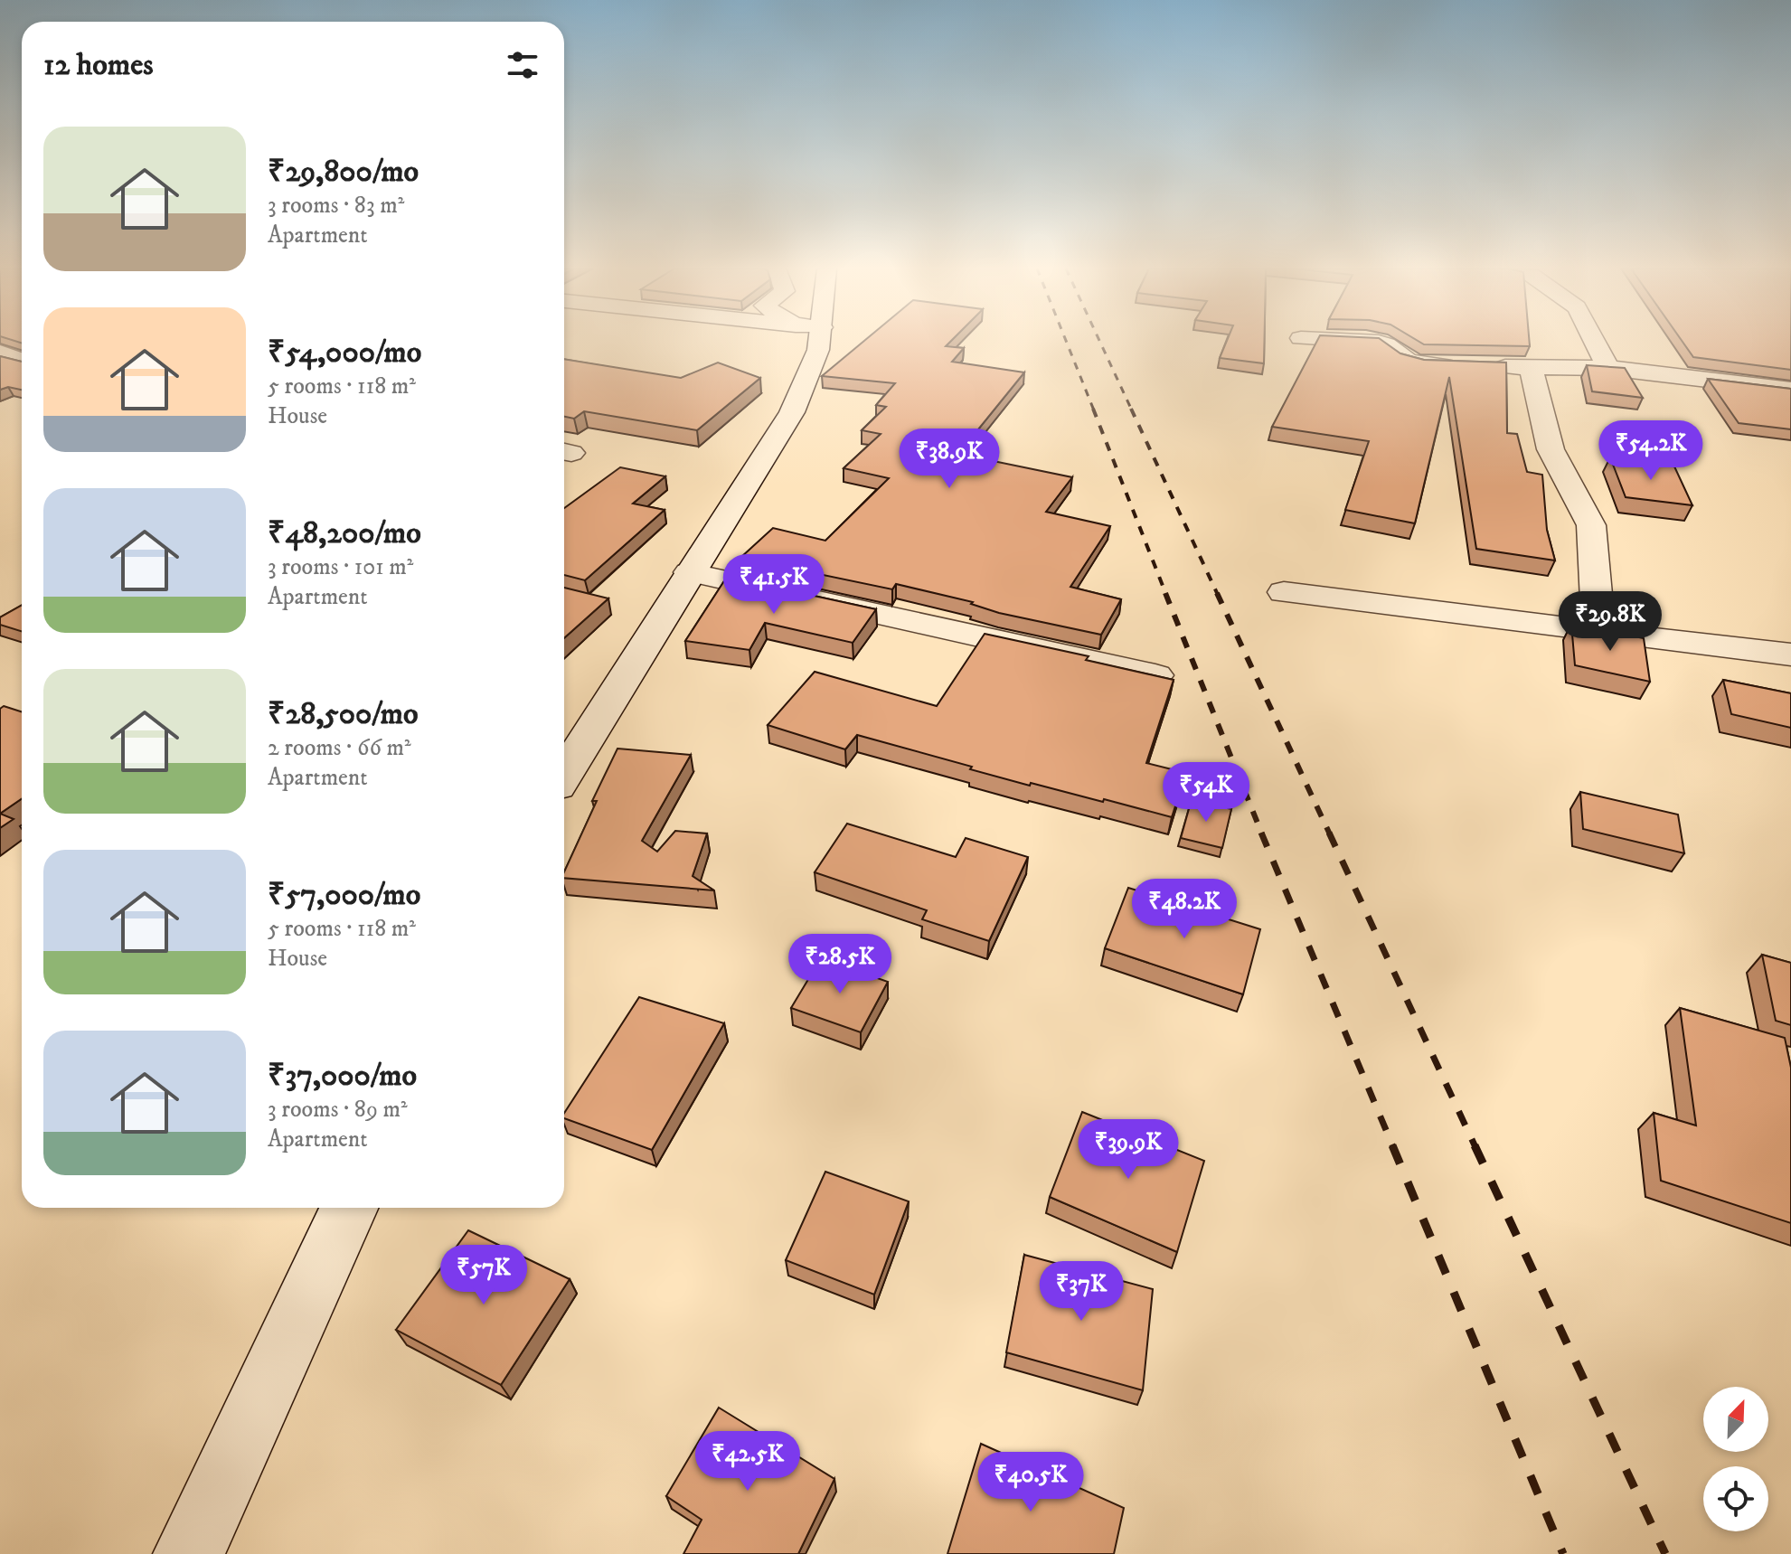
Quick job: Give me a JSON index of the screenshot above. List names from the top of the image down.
{
  "north": "top right",
  "page": {
    "heading": "12 homes",
    "list": [
      {
        "name": "₹29,800/mo",
        "note": "3 rooms · 83 m² · Apartment"
      },
      {
        "name": "₹54,000/mo",
        "note": "5 rooms · 118 m² · House"
      },
      {
        "name": "₹48,200/mo",
        "note": "3 rooms · 101 m² · Apartment"
      },
      {
        "name": "₹28,500/mo",
        "note": "2 rooms · 66 m² · Apartment"
      },
      {
        "name": "₹57,000/mo",
        "note": "5 rooms · 118 m² · House"
      },
      {
        "name": "₹37,000/mo",
        "note": "3 rooms · 89 m² · Apartment"
      }
    ],
    "price": [
      "₹54.2K",
      "₹38.9K",
      "₹41.5K",
      "₹29.8K",
      "₹54K",
      "₹48.2K",
      "₹28.5K",
      "₹39.9K",
      "₹57K",
      "₹37K",
      "₹42.5K",
      "₹40.5K"
    ]
  }
}
